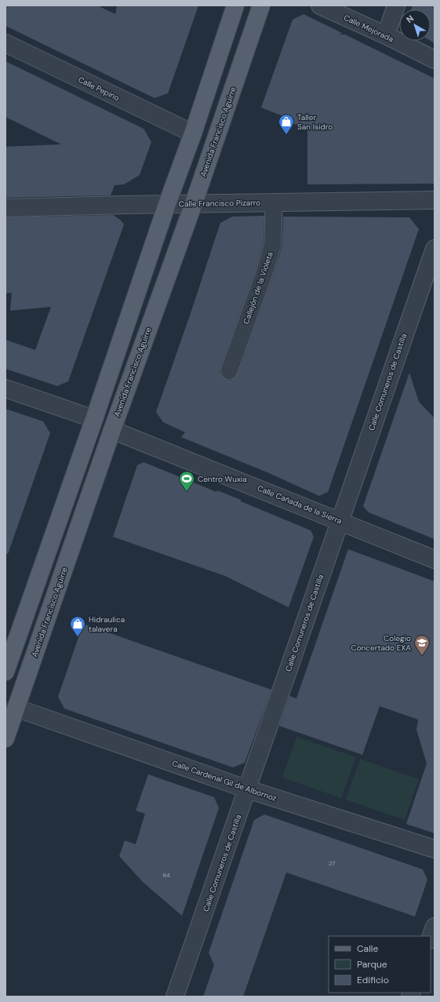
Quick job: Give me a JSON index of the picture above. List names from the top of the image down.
{
  "streets": {
    "main road": ["Avenida Francisco Aguirre"],
    "street": [
      "Calle Mejorada",
      "Calle Pepino",
      "Calle Francisco Pizarro",
      "Callejón de la Violeta",
      "Calle Comuneros de Castilla",
      "Calle Cañada de la Sierra",
      "Calle Cardenal Gil de Albornoz"
    ]
  },
  "crossings": [
    ["Avenida Francisco Aguirre", "Calle Francisco Pizarro"],
    ["Avenida Francisco Aguirre", "Calle Cañada de la Sierra"],
    ["Avenida Francisco Aguirre", "Calle Cardenal Gil de Albornoz"],
    ["Calle Francisco Pizarro", "Callejón de la Violeta"],
    ["Calle Comuneros de Castilla", "Calle Cañada de la Sierra"],
    ["Calle Comuneros de Castilla", "Calle Cardenal Gil de Albornoz"]
  ],
  "places": {
    "shop": ["Taller San Isidro", "Hidraulica talavera"],
    "sports": ["Centro Wuxia"],
    "school or university": ["Colegio Concertado EXA"]
  },
  "house_numbers": ["27", "84"],
  "legend": ["Calle", "Parque", "Edificio"],
  "north": "top left"
}
